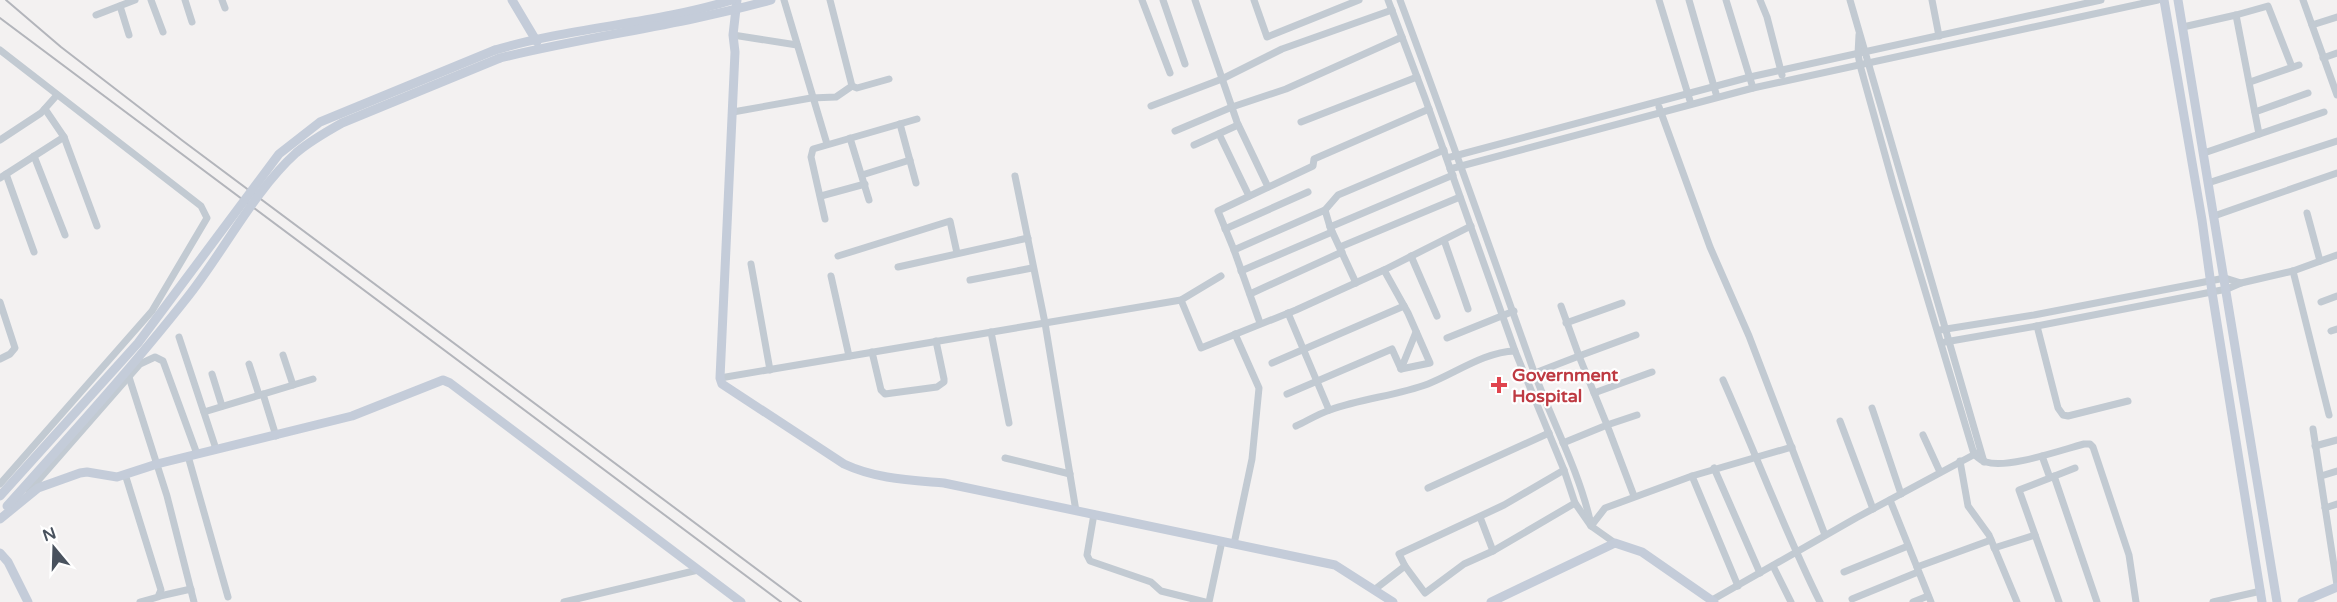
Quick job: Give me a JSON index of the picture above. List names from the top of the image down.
{
  "places": {
    "health": ["Government Hospital"]
  },
  "north": "top"
}
